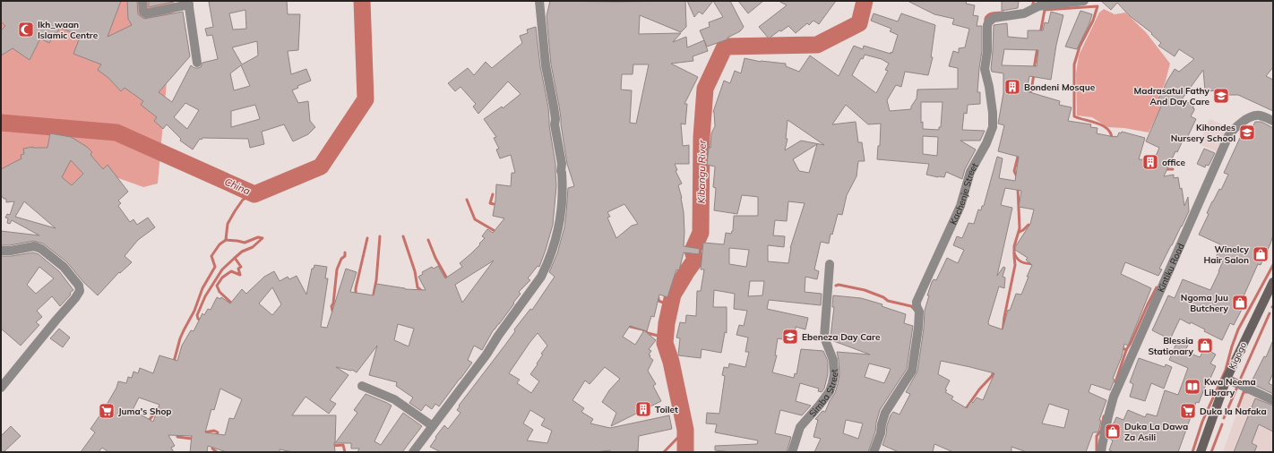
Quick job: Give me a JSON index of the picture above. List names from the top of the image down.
{
  "streets": {
    "main road": ["Kigogo"],
    "street": ["Kachenje Street", "Kintiku Road", "Simba Street"]
  },
  "water": ["Kibangu River", "China"],
  "places": {
    "mosque": ["Ikh_waan Islamic Centre"],
    "building": ["Bondeni Mosque", "office", "Toilet"],
    "school or university": ["Madrasatul Fathy And Day Care", "Kihondes Nursery School", "Ebeneza Day Care"],
    "shop": [
      "Winelcy Hair Salon",
      "Ngoma Juu Butchery",
      "Blessia Stationary",
      "Duka La Dawa Za Asili"
    ],
    "library": ["Kwa Neema Library"],
    "supermarket": ["Juma's Shop", "Duka la Nafaka"]
  }
}
